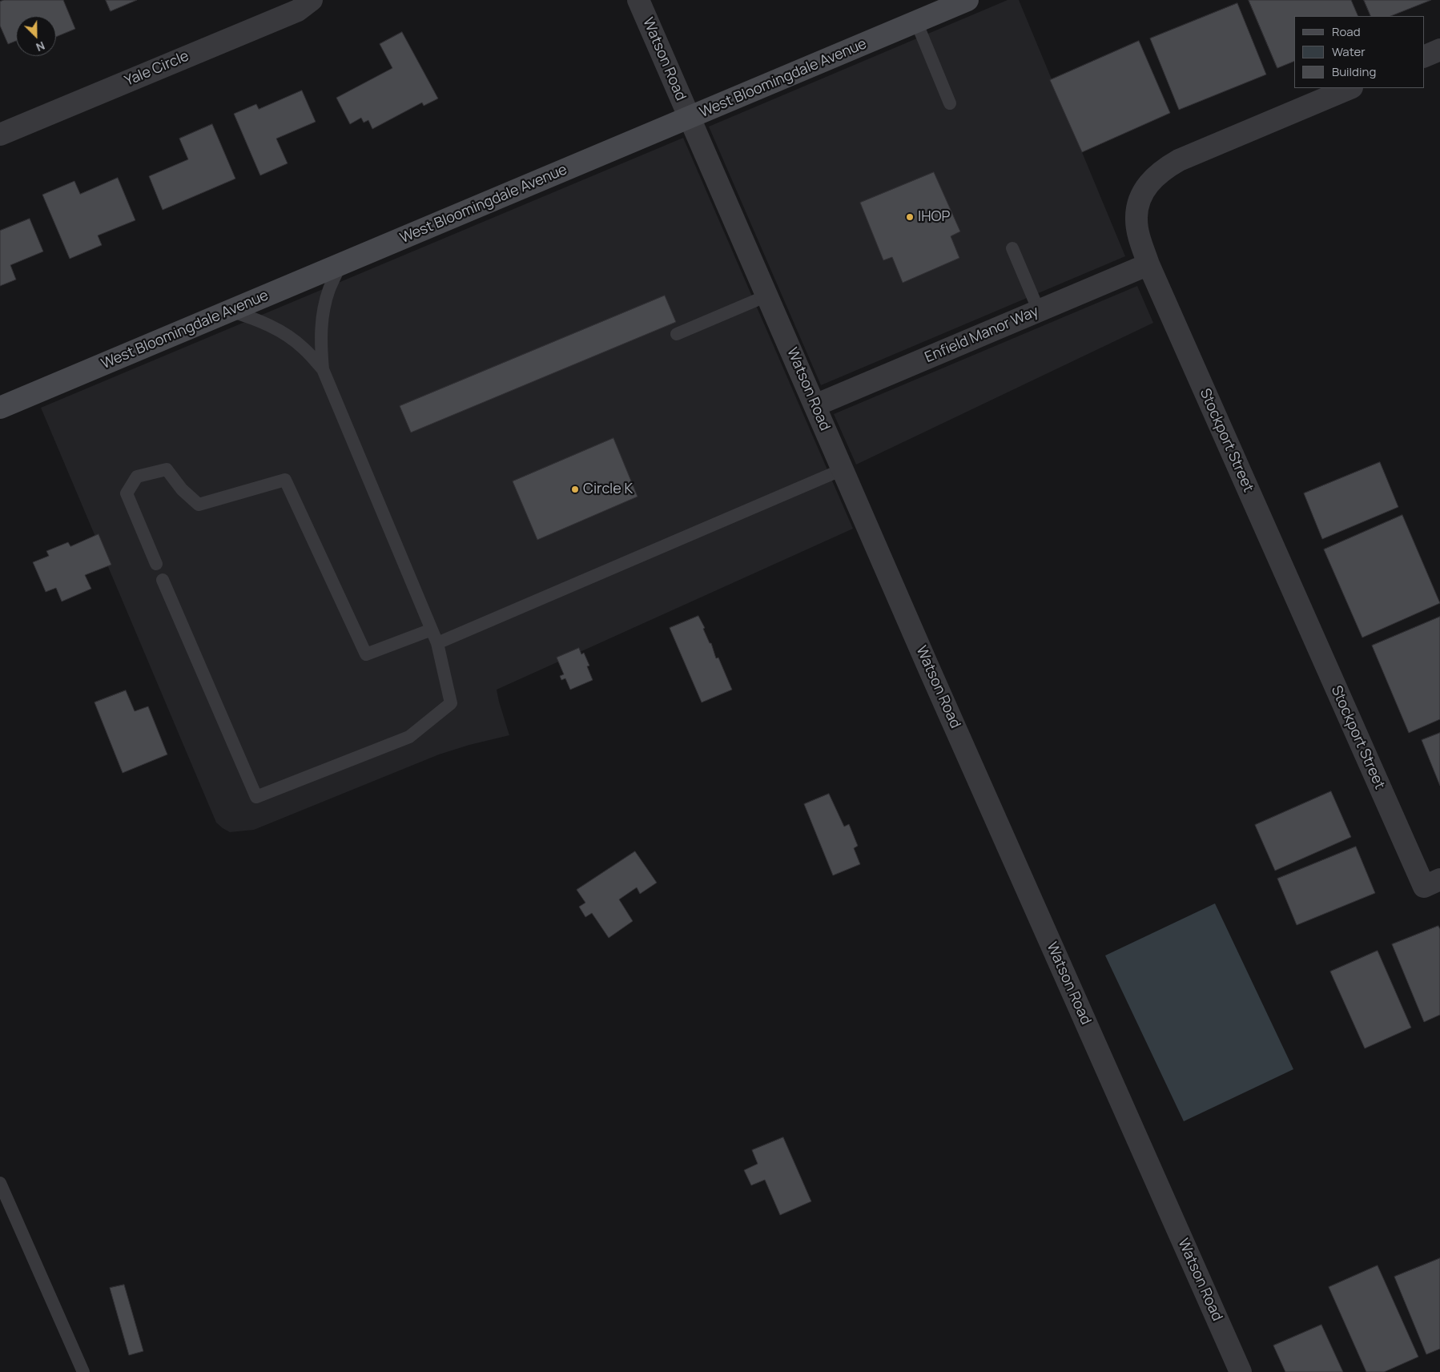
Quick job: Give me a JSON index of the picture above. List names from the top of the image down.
{
  "streets": {
    "main road": ["West Bloomingdale Avenue"],
    "street": [
      "Watson Road",
      "Yale Circle",
      "Enfield Manor Way",
      "Stockport Street"
    ]
  },
  "crossings": [
    ["Watson Road", "West Bloomingdale Avenue"],
    ["Watson Road", "Enfield Manor Way"],
    ["Enfield Manor Way", "Stockport Street"]
  ],
  "places": ["IHOP", "Circle K"],
  "legend": ["Road", "Water", "Building"],
  "north": "bottom right"
}
